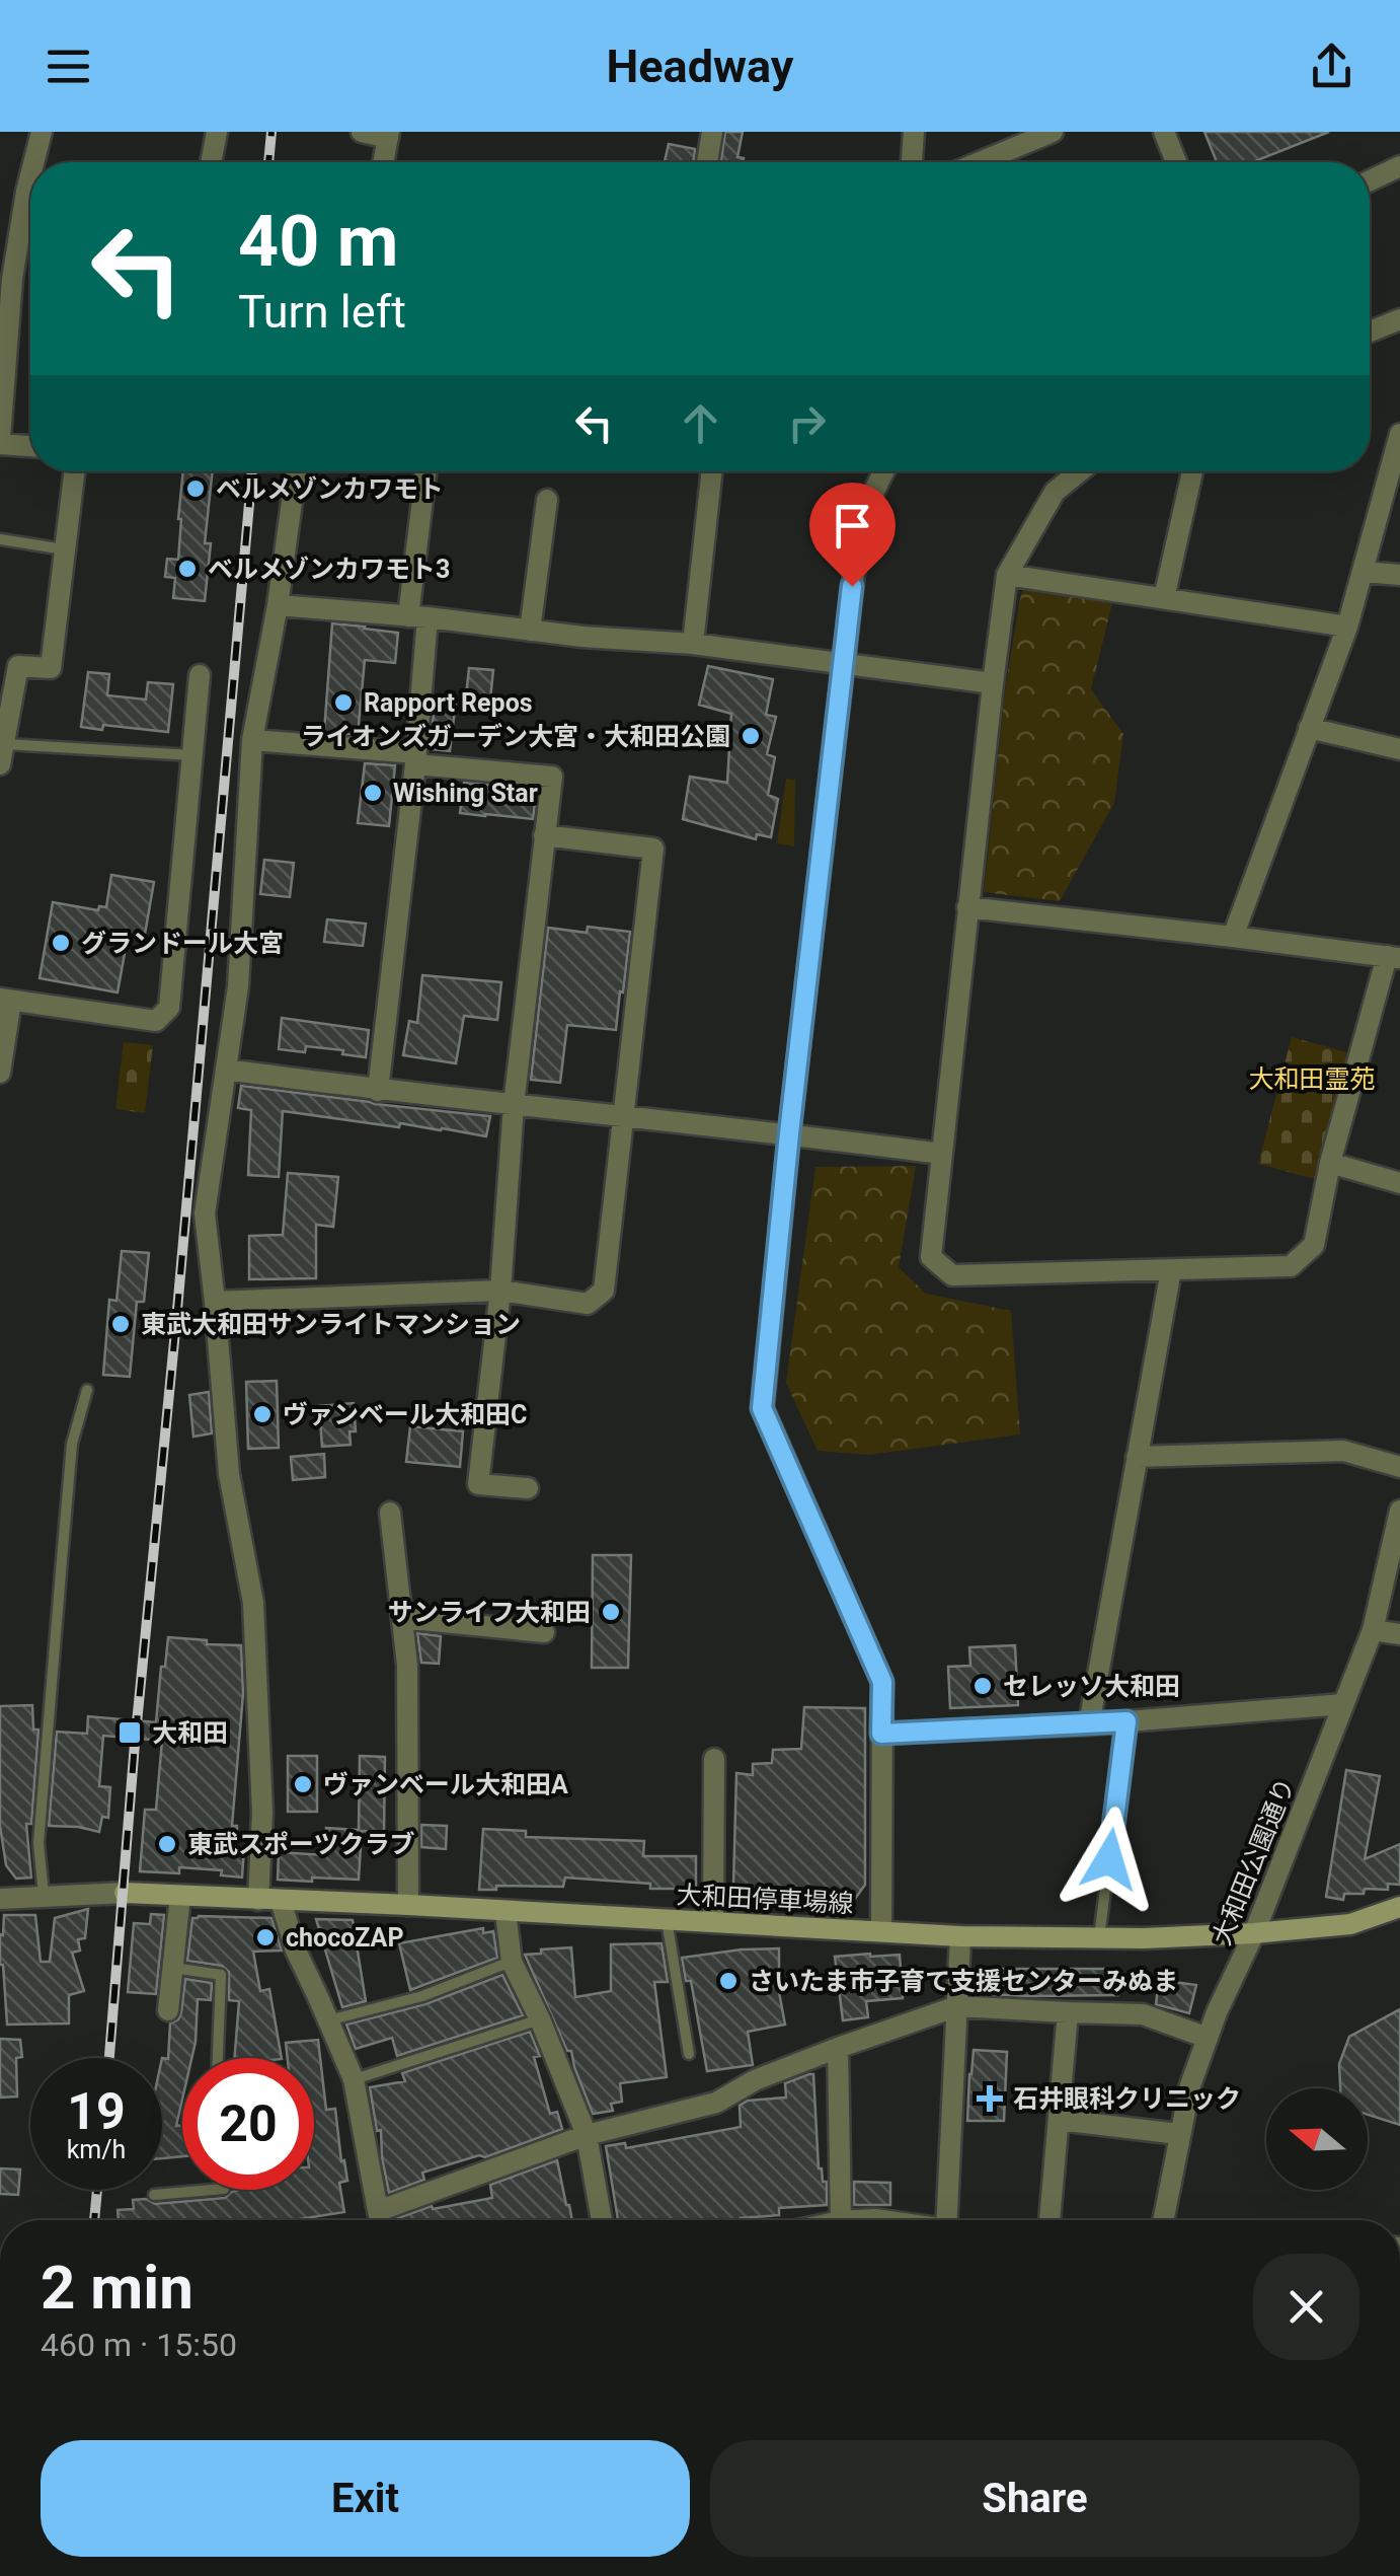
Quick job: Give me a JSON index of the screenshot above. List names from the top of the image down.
{
  "streets": {
    "main road": ["大和田停車場線"],
    "street": ["大和田公園通り"]
  },
  "crossings": [
    ["大和田公園通り", "大和田停車場線"]
  ],
  "parks": ["大和田霊苑"],
  "places": {
    "other": [
      "ベルメゾンカワモト",
      "ベルメゾンカワモト3",
      "Rapport Repos",
      "ライオンズガーデン大宮・大和田公園",
      "Wishing Star",
      "グランドール大宮",
      "東武大和田サンライトマンション",
      "ヴァンベール大和田C",
      "サンライフ大和田",
      "セレッソ大和田",
      "ヴァンベール大和田A",
      "東武スポーツクラブ",
      "chocoZAP",
      "さいたま市子育て支援センターみぬま"
    ],
    "transit": ["大和田"],
    "health": ["石井眼科クリニック"]
  },
  "north": "left",
  "page": {
    "header": "Headway",
    "turn": ["40 m", "Turn left"],
    "speed": "19 km/h",
    "limit": "20",
    "heading": ["2 min", "460 m · 15:50"],
    "buttons": ["Exit", "Share"]
  }
}
